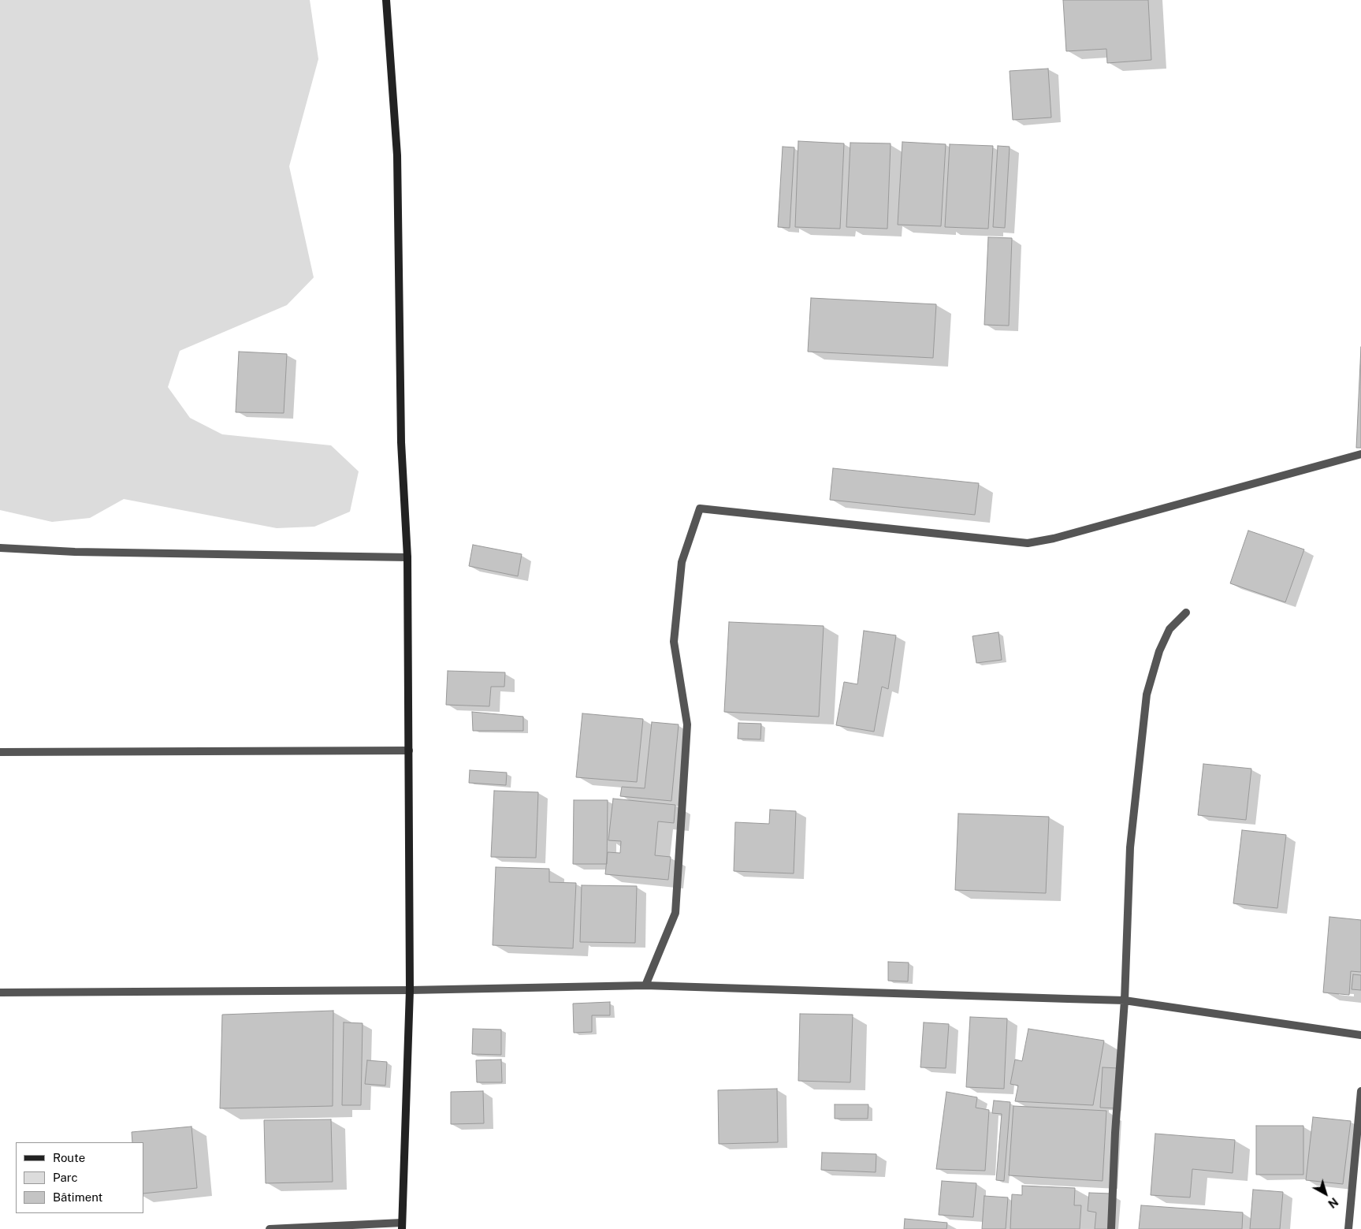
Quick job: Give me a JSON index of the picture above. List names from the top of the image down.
{
  "legend": ["Route", "Parc", "Bâtiment"],
  "north": "bottom right"
}
